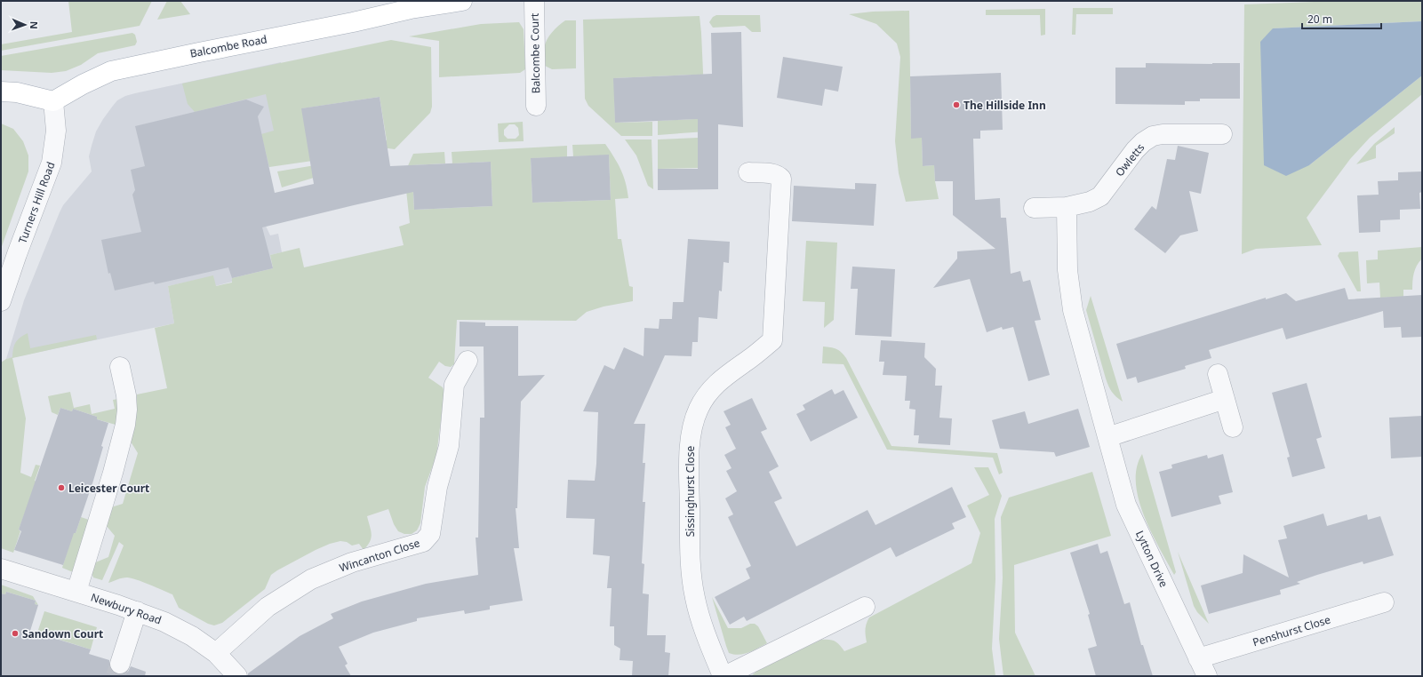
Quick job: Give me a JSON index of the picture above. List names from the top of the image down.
{
  "streets": {
    "main road": ["Balcombe Road"],
    "street": [
      "Balcombe Court",
      "Owletts",
      "Turners Hill Road",
      "Sissinghurst Close",
      "Wincanton Close",
      "Lytton Drive",
      "Newbury Road",
      "Penshurst Close"
    ]
  },
  "crossings": [
    ["Balcombe Road", "Turners Hill Road"],
    ["Owletts", "Lytton Drive"],
    ["Wincanton Close", "Newbury Road"],
    ["Lytton Drive", "Penshurst Close"]
  ],
  "places": ["The Hillside Inn", "Leicester Court", "Sandown Court"],
  "scale_bar": "20 m",
  "north": "right"
}
